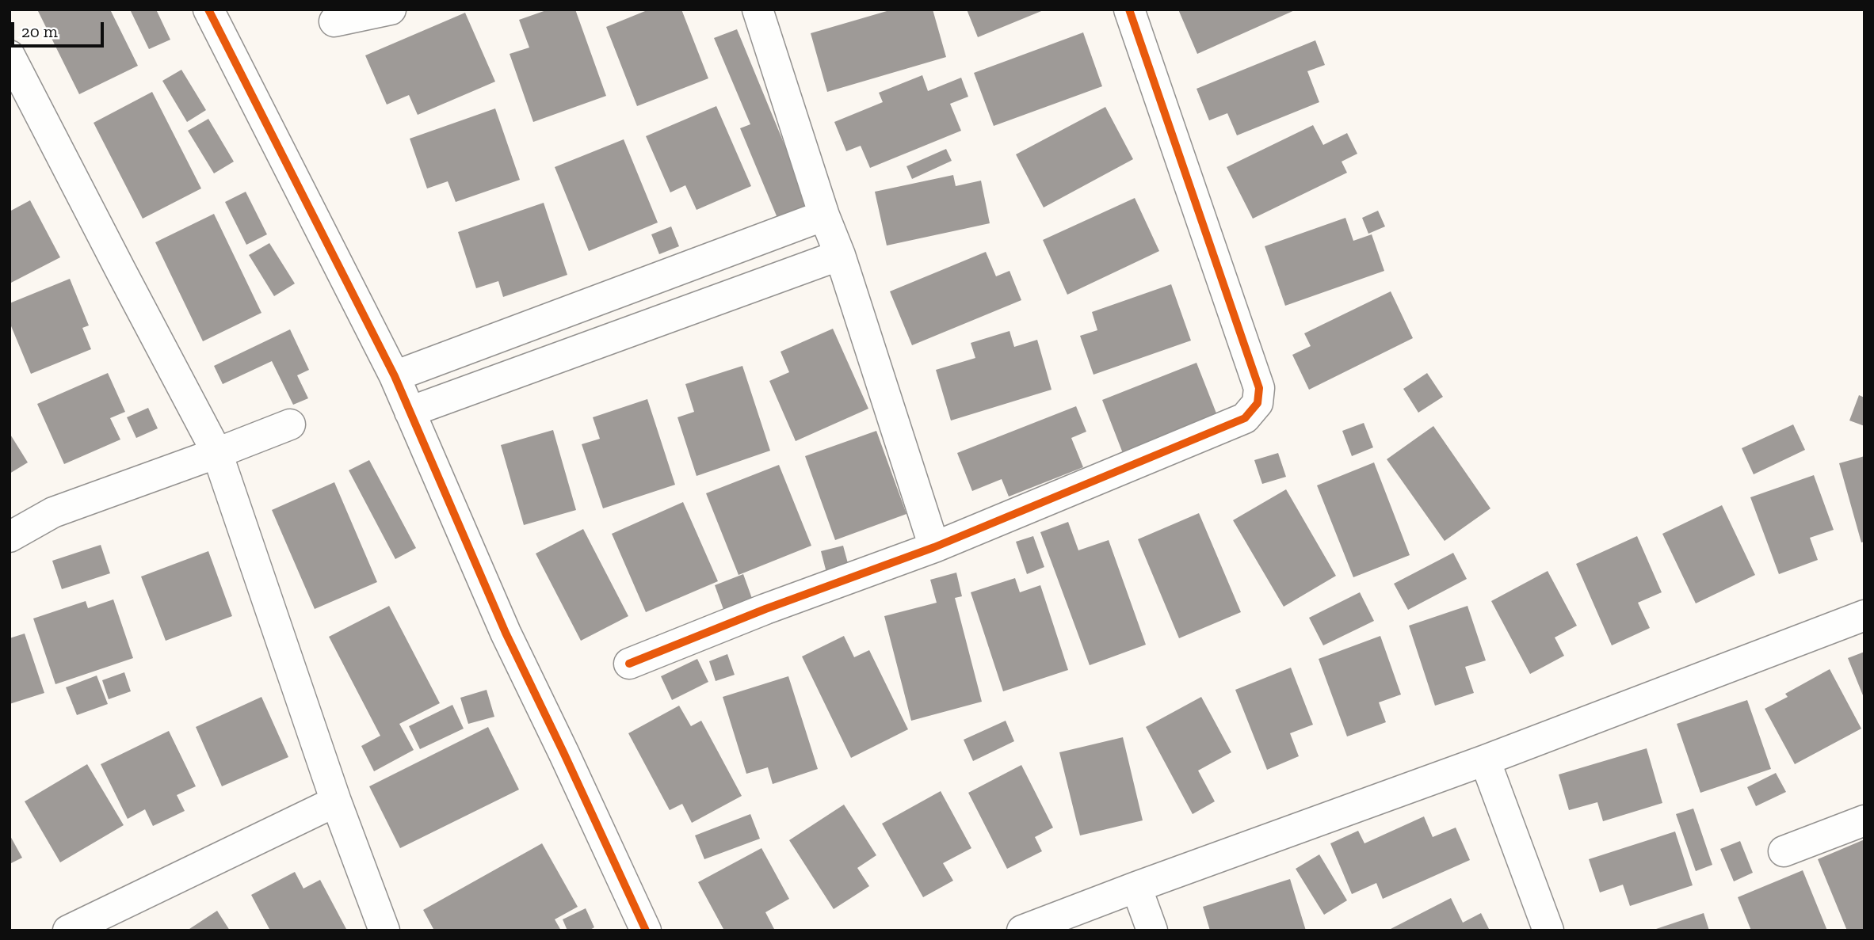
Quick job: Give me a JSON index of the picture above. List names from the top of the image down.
{
  "scale_bar": "20 m"
}
